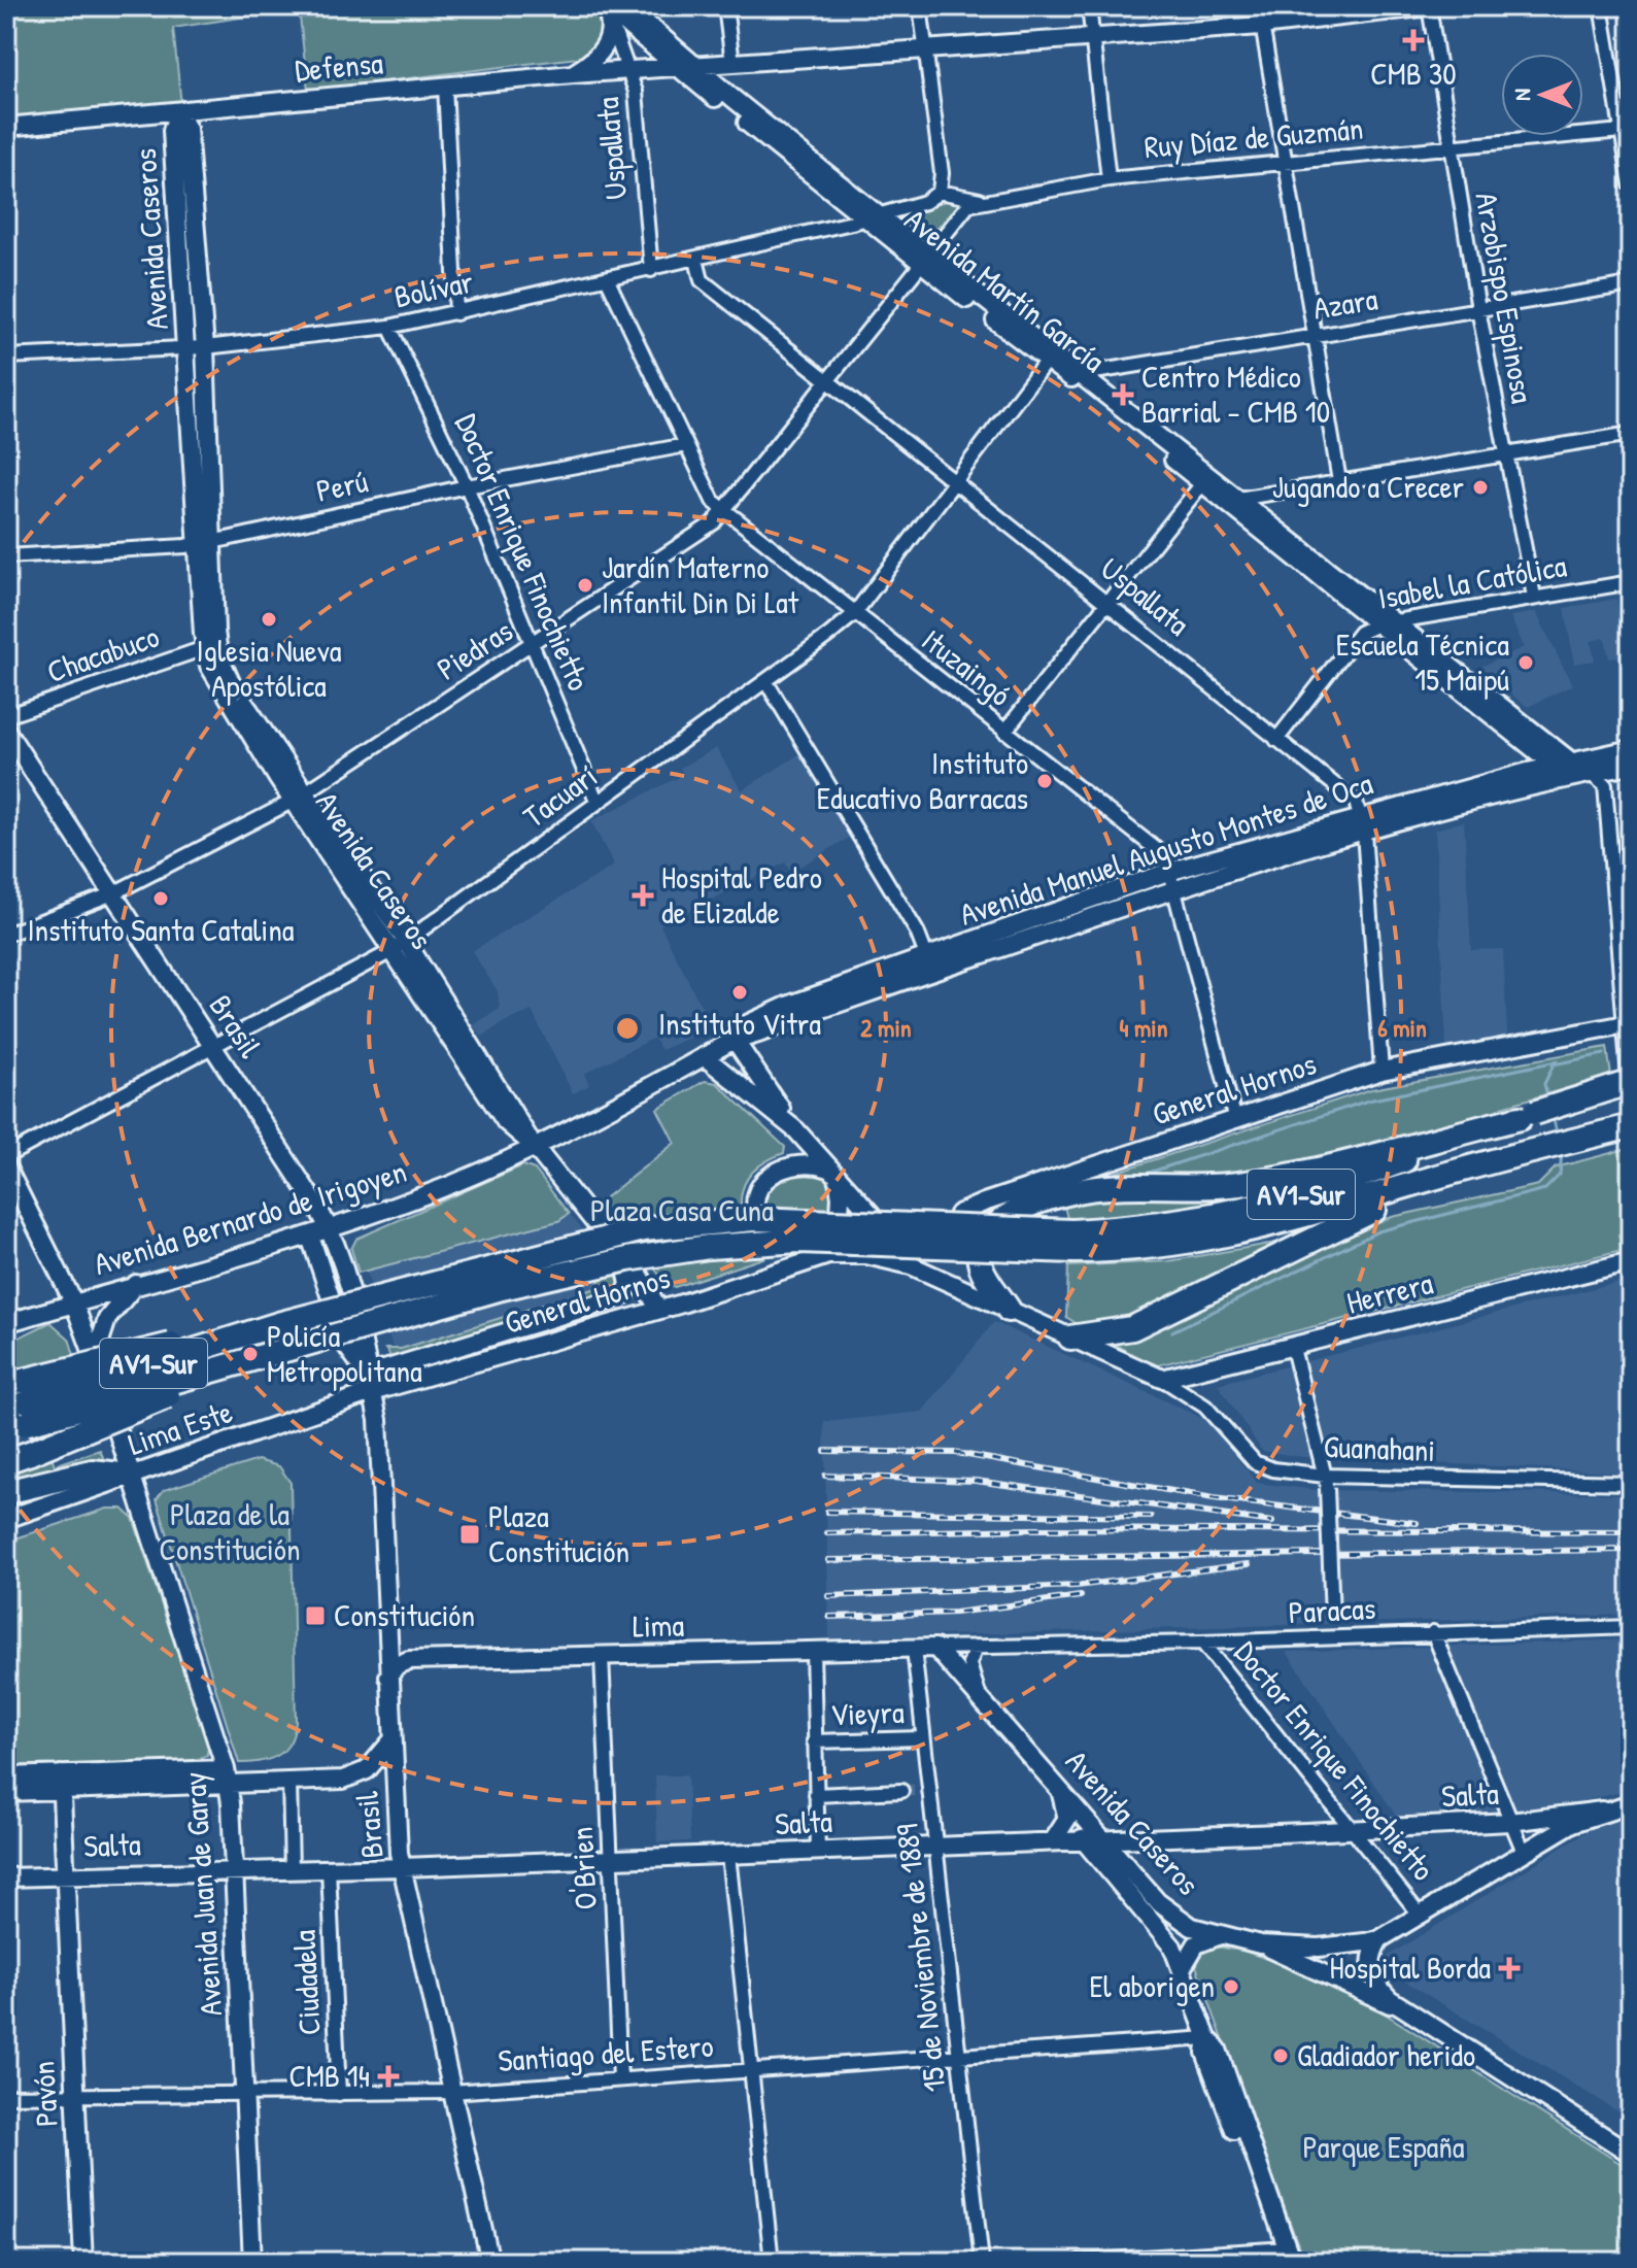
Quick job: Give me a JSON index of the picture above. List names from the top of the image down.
{
  "streets": {
    "highway": ["AV1-Sur"],
    "main road": [
      "Defensa",
      "Avenida Caseros",
      "Avenida Martín García",
      "Avenida Manuel Augusto Montes de Oca",
      "Brasil",
      "General Hornos",
      "Avenida Bernardo de Irigoyen",
      "Herrera",
      "Lima Este",
      "Lima",
      "Salta",
      "Avenida Juan de Garay",
      "Pavón"
    ],
    "street": [
      "Ruy Díaz de Guzmán",
      "Uspallata",
      "Bolívar",
      "Arzobispo Espinosa",
      "Azara",
      "Perú",
      "Doctor Enrique Finochietto",
      "Isabel la Católica",
      "Piedras",
      "Chacabuco",
      "Ituzaingó",
      "Tacuarí",
      "Guanahani",
      "Paracas",
      "Vieyra",
      "O'Brien",
      "15 de Noviembre de 1889",
      "Ciudadela",
      "Santiago del Estero"
    ]
  },
  "crossings": [
    ["Defensa", "Uspallata"],
    ["Defensa", "Avenida Caseros"],
    ["Defensa", "Avenida Martín García"],
    ["Defensa", "Arzobispo Espinosa"],
    ["Ruy Díaz de Guzmán", "Avenida Martín García"],
    ["Ruy Díaz de Guzmán", "Arzobispo Espinosa"],
    ["Ruy Díaz de Guzmán", "Piedras"],
    ["Uspallata", "Bolívar"],
    ["Uspallata", "Isabel la Católica"],
    ["Uspallata", "Piedras"],
    ["Uspallata", "Tacuarí"],
    ["Uspallata", "Avenida Manuel Augusto Montes de Oca"],
    ["Avenida Caseros", "Bolívar"],
    ["Avenida Caseros", "Perú"],
    ["Avenida Caseros", "Piedras"],
    ["Avenida Caseros", "Chacabuco"],
    ["Avenida Caseros", "Tacuarí"],
    ["Avenida Caseros", "Avenida Manuel Augusto Montes de Oca"],
    ["Avenida Caseros", "General Hornos"],
    ["Avenida Caseros", "Avenida Bernardo de Irigoyen"],
    ["Avenida Caseros", "Paracas"],
    ["Avenida Caseros", "Lima"],
    ["Avenida Caseros", "Salta"],
    ["Avenida Caseros", "Santiago del Estero"],
    ["Bolívar", "Avenida Martín García"],
    ["Bolívar", "Doctor Enrique Finochietto"],
    ["Bolívar", "Ituzaingó"],
    ["Avenida Martín García", "Azara"],
    ["Avenida Martín García", "Isabel la Católica"],
    ["Avenida Martín García", "Piedras"],
    ["Avenida Martín García", "Tacuarí"],
    ["Avenida Martín García", "Avenida Manuel Augusto Montes de Oca"],
    ["Arzobispo Espinosa", "Azara"],
    ["Arzobispo Espinosa", "Isabel la Católica"],
    ["Perú", "Doctor Enrique Finochietto"],
    ["Perú", "Ituzaingó"],
    ["Doctor Enrique Finochietto", "Piedras"],
    ["Doctor Enrique Finochietto", "Tacuarí"],
    ["Doctor Enrique Finochietto", "Paracas"],
    ["Doctor Enrique Finochietto", "Salta"],
    ["Piedras", "Ituzaingó"],
    ["Piedras", "Brasil"],
    ["Ituzaingó", "Tacuarí"],
    ["Ituzaingó", "Avenida Manuel Augusto Montes de Oca"],
    ["Ituzaingó", "General Hornos"],
    ["Tacuarí", "Brasil"],
    ["Avenida Manuel Augusto Montes de Oca", "Avenida Bernardo de Irigoyen"],
    ["Brasil", "General Hornos"],
    ["Brasil", "Avenida Bernardo de Irigoyen"],
    ["Brasil", "Lima Este"],
    ["Brasil", "Lima"],
    ["Brasil", "Salta"],
    ["Brasil", "Santiago del Estero"],
    ["General Hornos", "Lima Este"],
    ["Avenida Bernardo de Irigoyen", "Avenida Juan de Garay"],
    ["Herrera", "Guanahani"],
    ["Lima Este", "Avenida Juan de Garay"],
    ["Paracas", "Lima"],
    ["Lima", "O'Brien"],
    ["Lima", "15 de Noviembre de 1889"],
    ["Vieyra", "15 de Noviembre de 1889"],
    ["Salta", "O'Brien"],
    ["Salta", "Avenida Juan de Garay"],
    ["Salta", "15 de Noviembre de 1889"],
    ["Salta", "Ciudadela"],
    ["Salta", "Pavón"],
    ["O'Brien", "Santiago del Estero"],
    ["Avenida Juan de Garay", "Santiago del Estero"],
    ["15 de Noviembre de 1889", "Santiago del Estero"],
    ["Ciudadela", "Santiago del Estero"],
    ["Santiago del Estero", "Pavón"]
  ],
  "parks": ["Plaza Casa Cuna", "Plaza de la Constitución", "Parque España"],
  "places": {
    "health": [
      "CMB 30",
      "Centro Médico Barrial - CMB 10",
      "Hospital Pedro de Elizalde",
      "Hospital Borda",
      "CMB 14"
    ],
    "other": [
      "Jugando a Crecer",
      "Jardín Materno Infantil Din Di Lat",
      "Iglesia Nueva Apostólica",
      "Escuela Técnica 15 Maipú",
      "Instituto Educativo Barracas",
      "Instituto Santa Catalina",
      "Instituto Vitra",
      "Policía Metropolitana",
      "El aborigen",
      "Gladiador herido"
    ],
    "transit": ["Plaza Constitución", "Constitución"]
  },
  "north": "left",
  "rings": ["2 min", "4 min", "6 min"]
}
